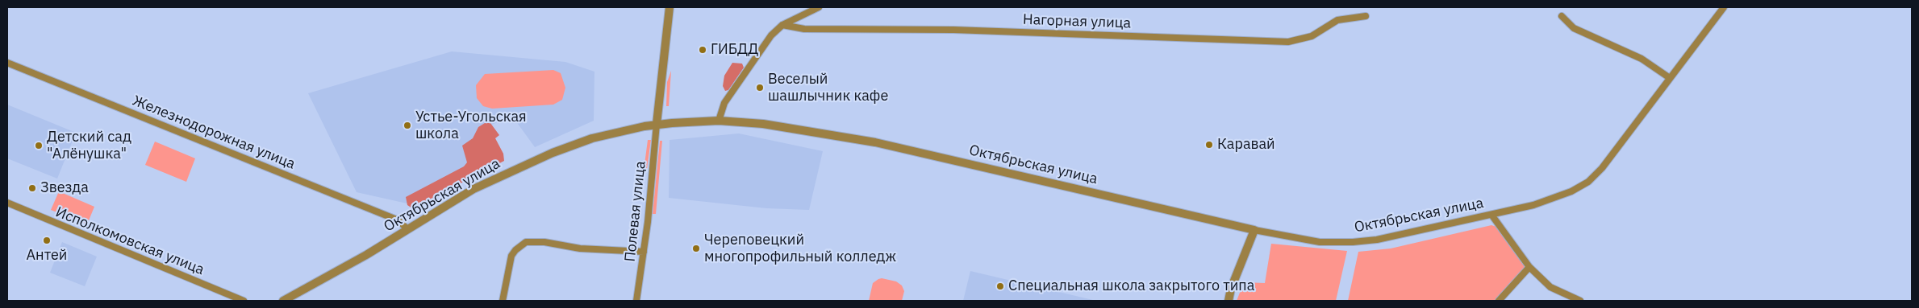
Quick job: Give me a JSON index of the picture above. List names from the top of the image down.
{
  "streets": {
    "street": [
      "Нагорная улица",
      "Железнодорожная улица",
      "Октябрьская улица",
      "Полевая улица",
      "Исполкомовская улица"
    ]
  },
  "crossings": [
    ["Железнодорожная улица", "Октябрьская улица"],
    ["Октябрьская улица", "Полевая улица"]
  ],
  "places": [
    "ГИБДД",
    "Веселый шашлычник кафе",
    "Устье-Угольская школа",
    "Каравай",
    "Детский сад \"Алёнушка\"",
    "Звезда",
    "Антей",
    "Череповецкий многопрофильный колледж",
    "Специальная школа закрытого типа"
  ]
}
